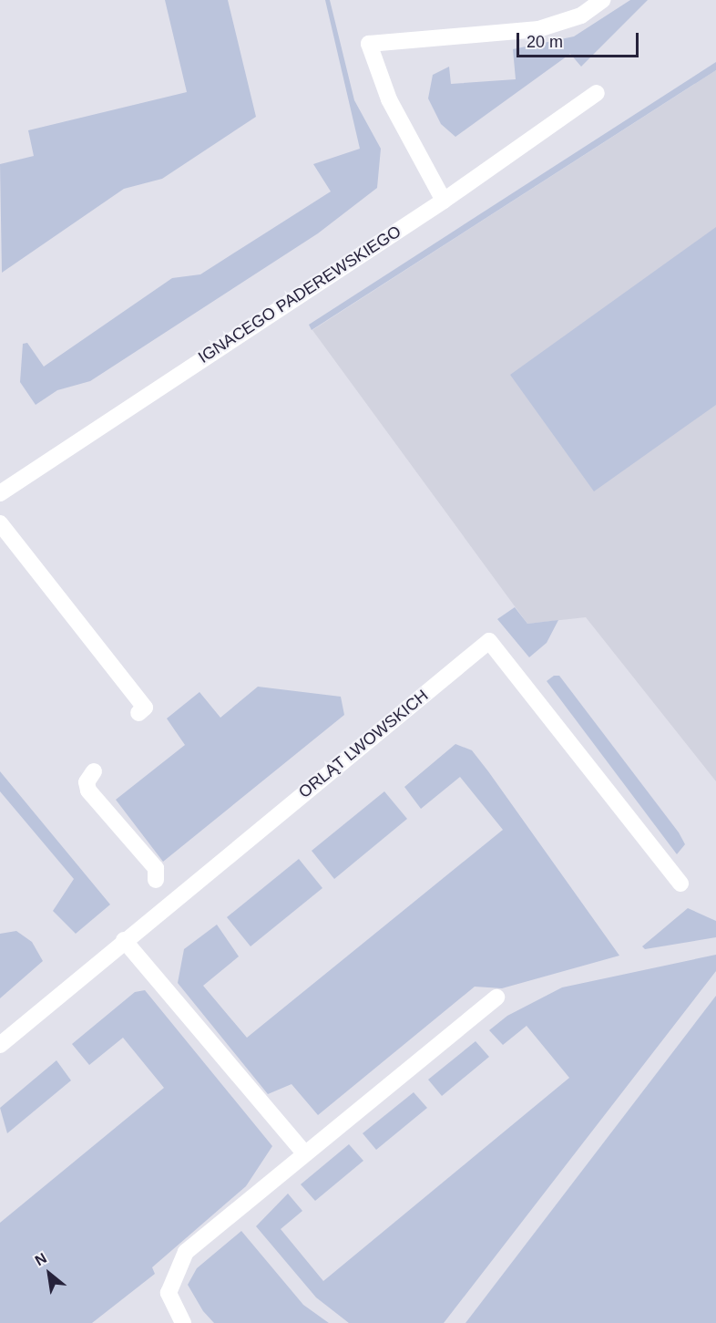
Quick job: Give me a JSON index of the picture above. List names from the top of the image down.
{
  "streets": {
    "street": ["IGNACEGO PADEREWSKIEGO", "ORLĄT LWOWSKICH"]
  },
  "scale_bar": "20 m",
  "north": "top left"
}
